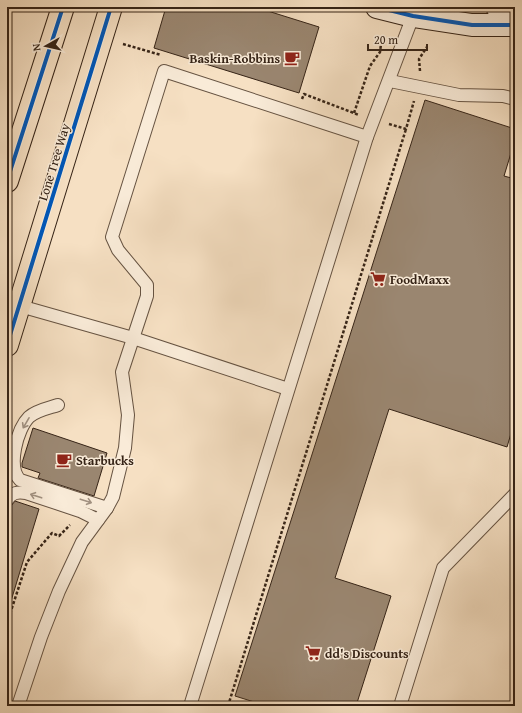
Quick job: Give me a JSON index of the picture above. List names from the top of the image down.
{
  "streets": {
    "main road": ["Lone Tree Way"]
  },
  "places": {
    "cafe": ["Baskin-Robbins", "Starbucks"],
    "supermarket": ["FoodMaxx", "dd's Discounts"]
  },
  "scale_bar": "20 m",
  "north": "left"
}
